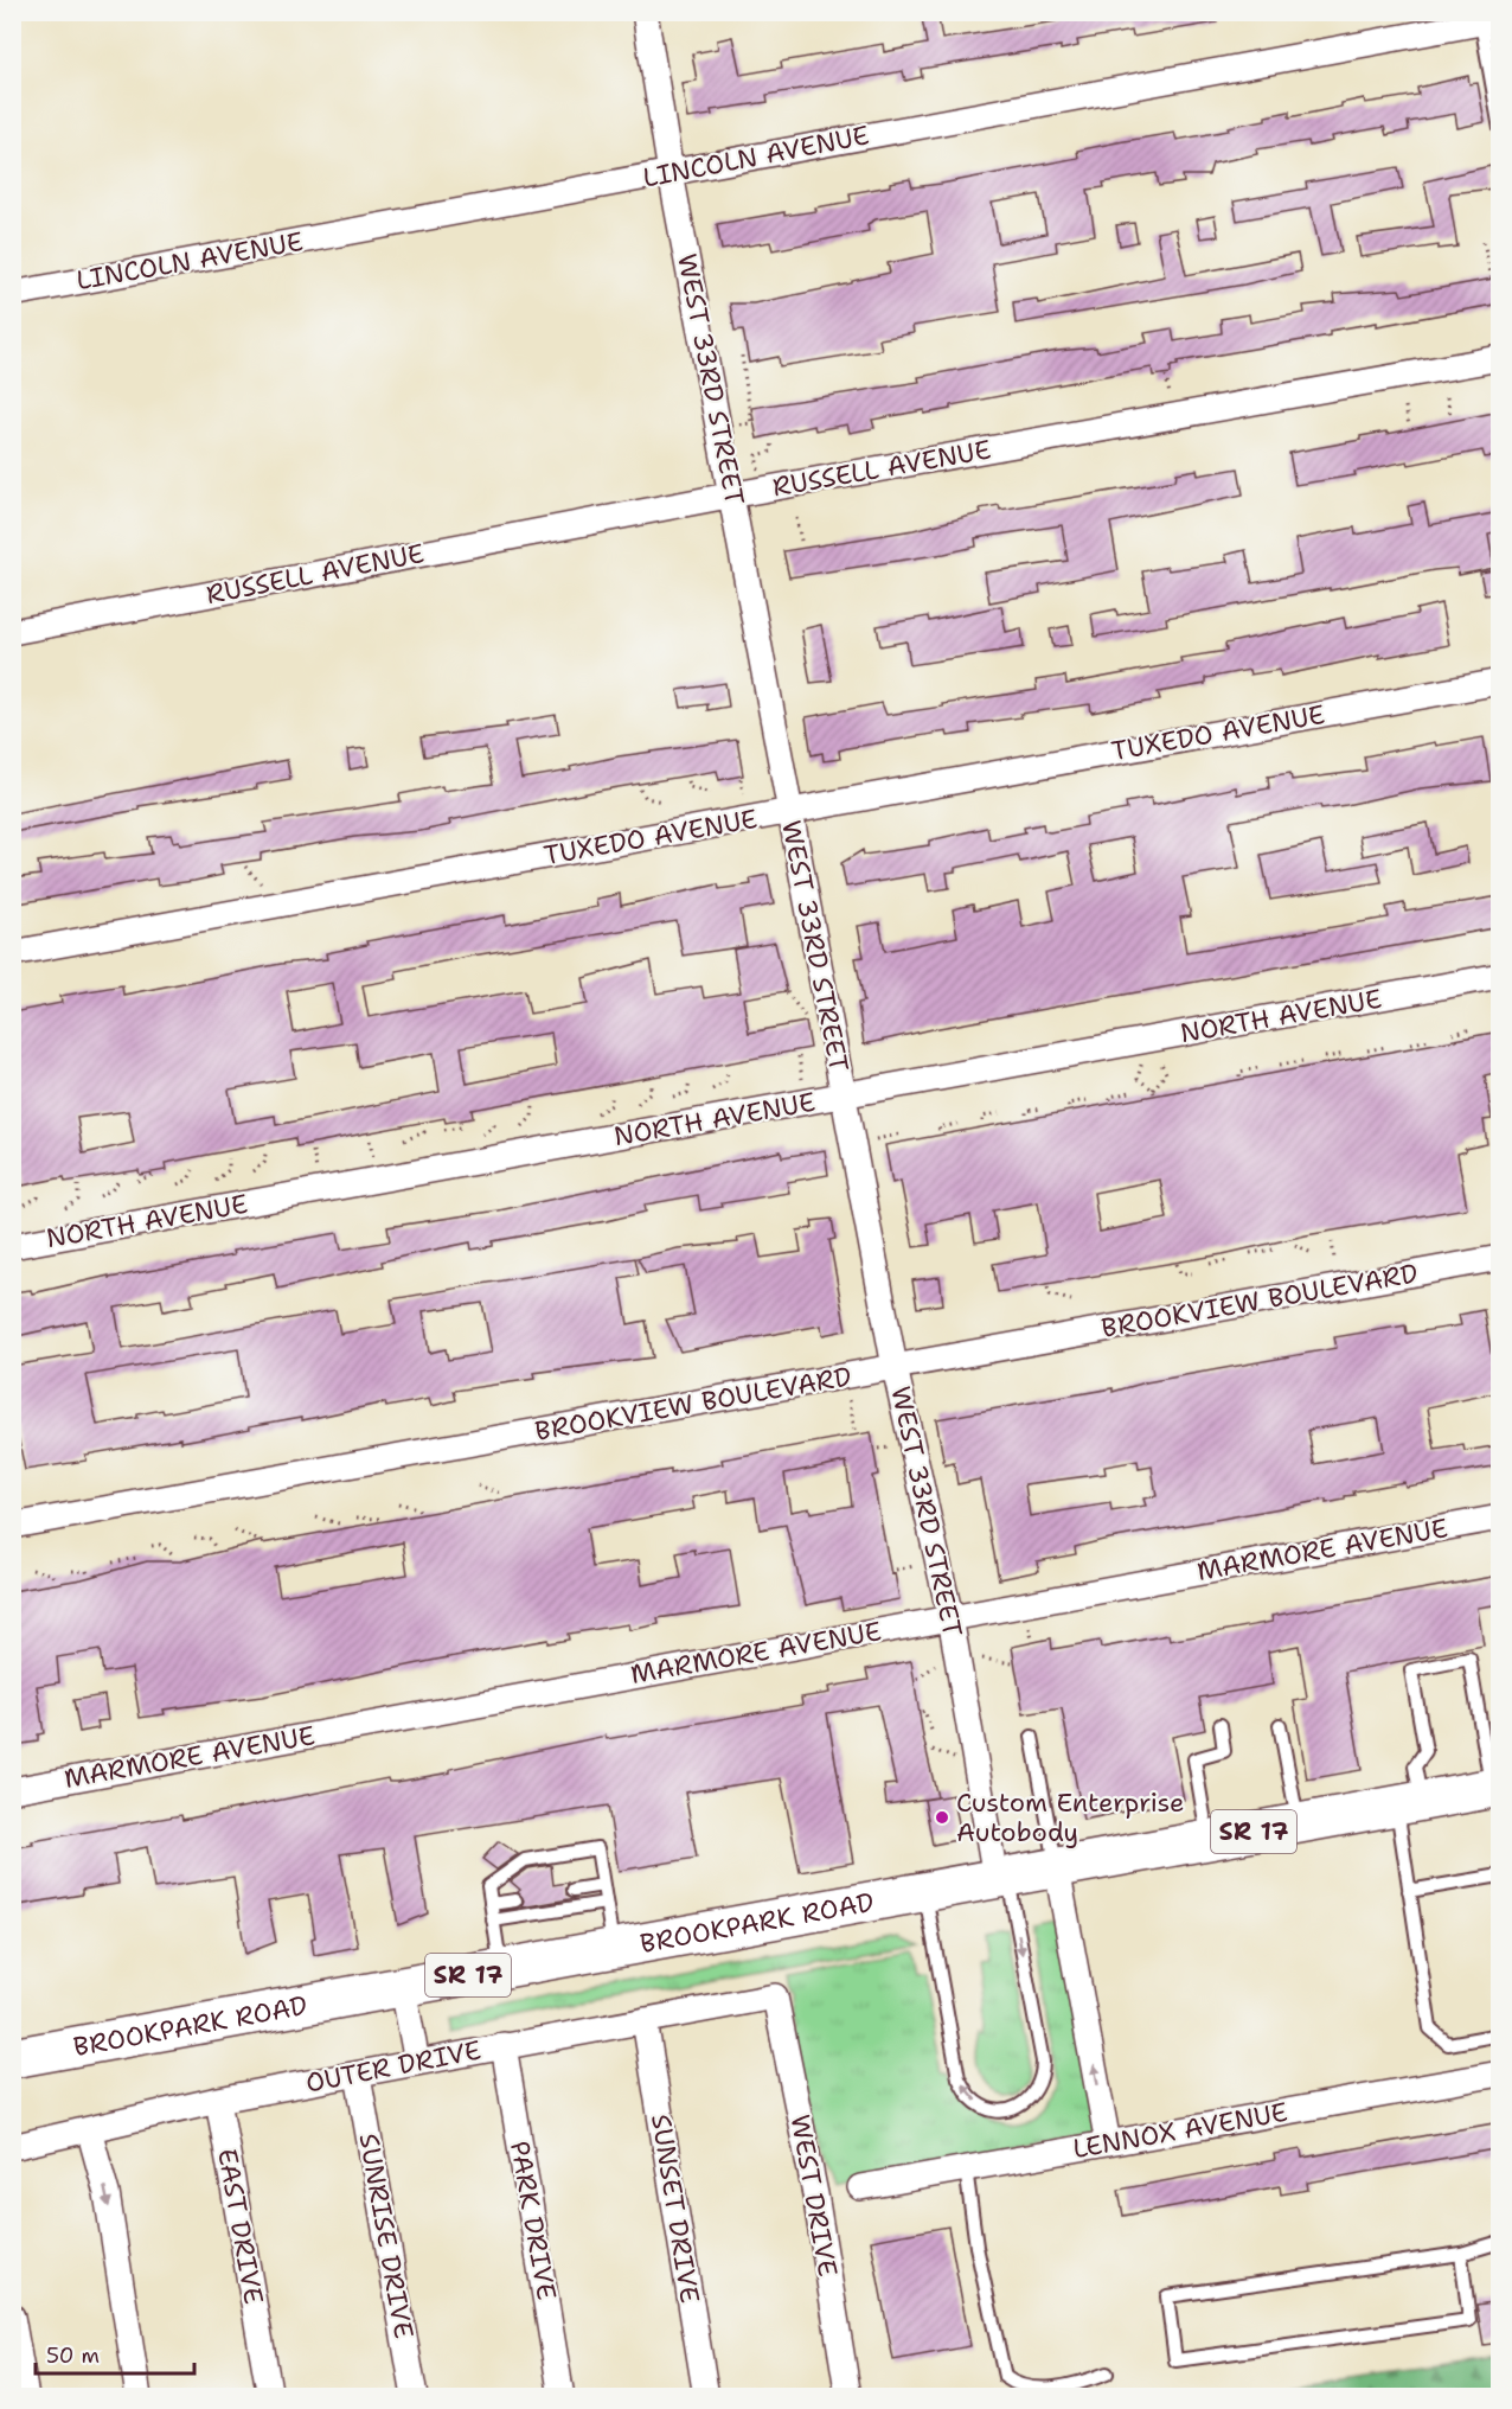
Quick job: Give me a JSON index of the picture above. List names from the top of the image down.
{
  "streets": {
    "main road": ["SR 17", "BROOKPARK ROAD"],
    "street": [
      "LINCOLN AVENUE",
      "WEST 33RD STREET",
      "RUSSELL AVENUE",
      "TUXEDO AVENUE",
      "NORTH AVENUE",
      "BROOKVIEW BOULEVARD",
      "MARMORE AVENUE",
      "OUTER DRIVE",
      "LENNOX AVENUE",
      "WEST DRIVE",
      "SUNSET DRIVE",
      "PARK DRIVE",
      "EAST DRIVE",
      "SUNRISE DRIVE"
    ]
  },
  "crossings": [
    ["LINCOLN AVENUE", "WEST 33RD STREET"],
    ["WEST 33RD STREET", "RUSSELL AVENUE"],
    ["WEST 33RD STREET", "TUXEDO AVENUE"],
    ["WEST 33RD STREET", "NORTH AVENUE"],
    ["WEST 33RD STREET", "BROOKVIEW BOULEVARD"],
    ["WEST 33RD STREET", "MARMORE AVENUE"],
    ["WEST 33RD STREET", "BROOKPARK ROAD"],
    ["OUTER DRIVE", "WEST DRIVE"],
    ["OUTER DRIVE", "SUNSET DRIVE"],
    ["OUTER DRIVE", "PARK DRIVE"],
    ["OUTER DRIVE", "EAST DRIVE"],
    ["OUTER DRIVE", "SUNRISE DRIVE"]
  ],
  "places": ["Custom Enterprise Autobody"],
  "scale_bar": "50 m"
}
